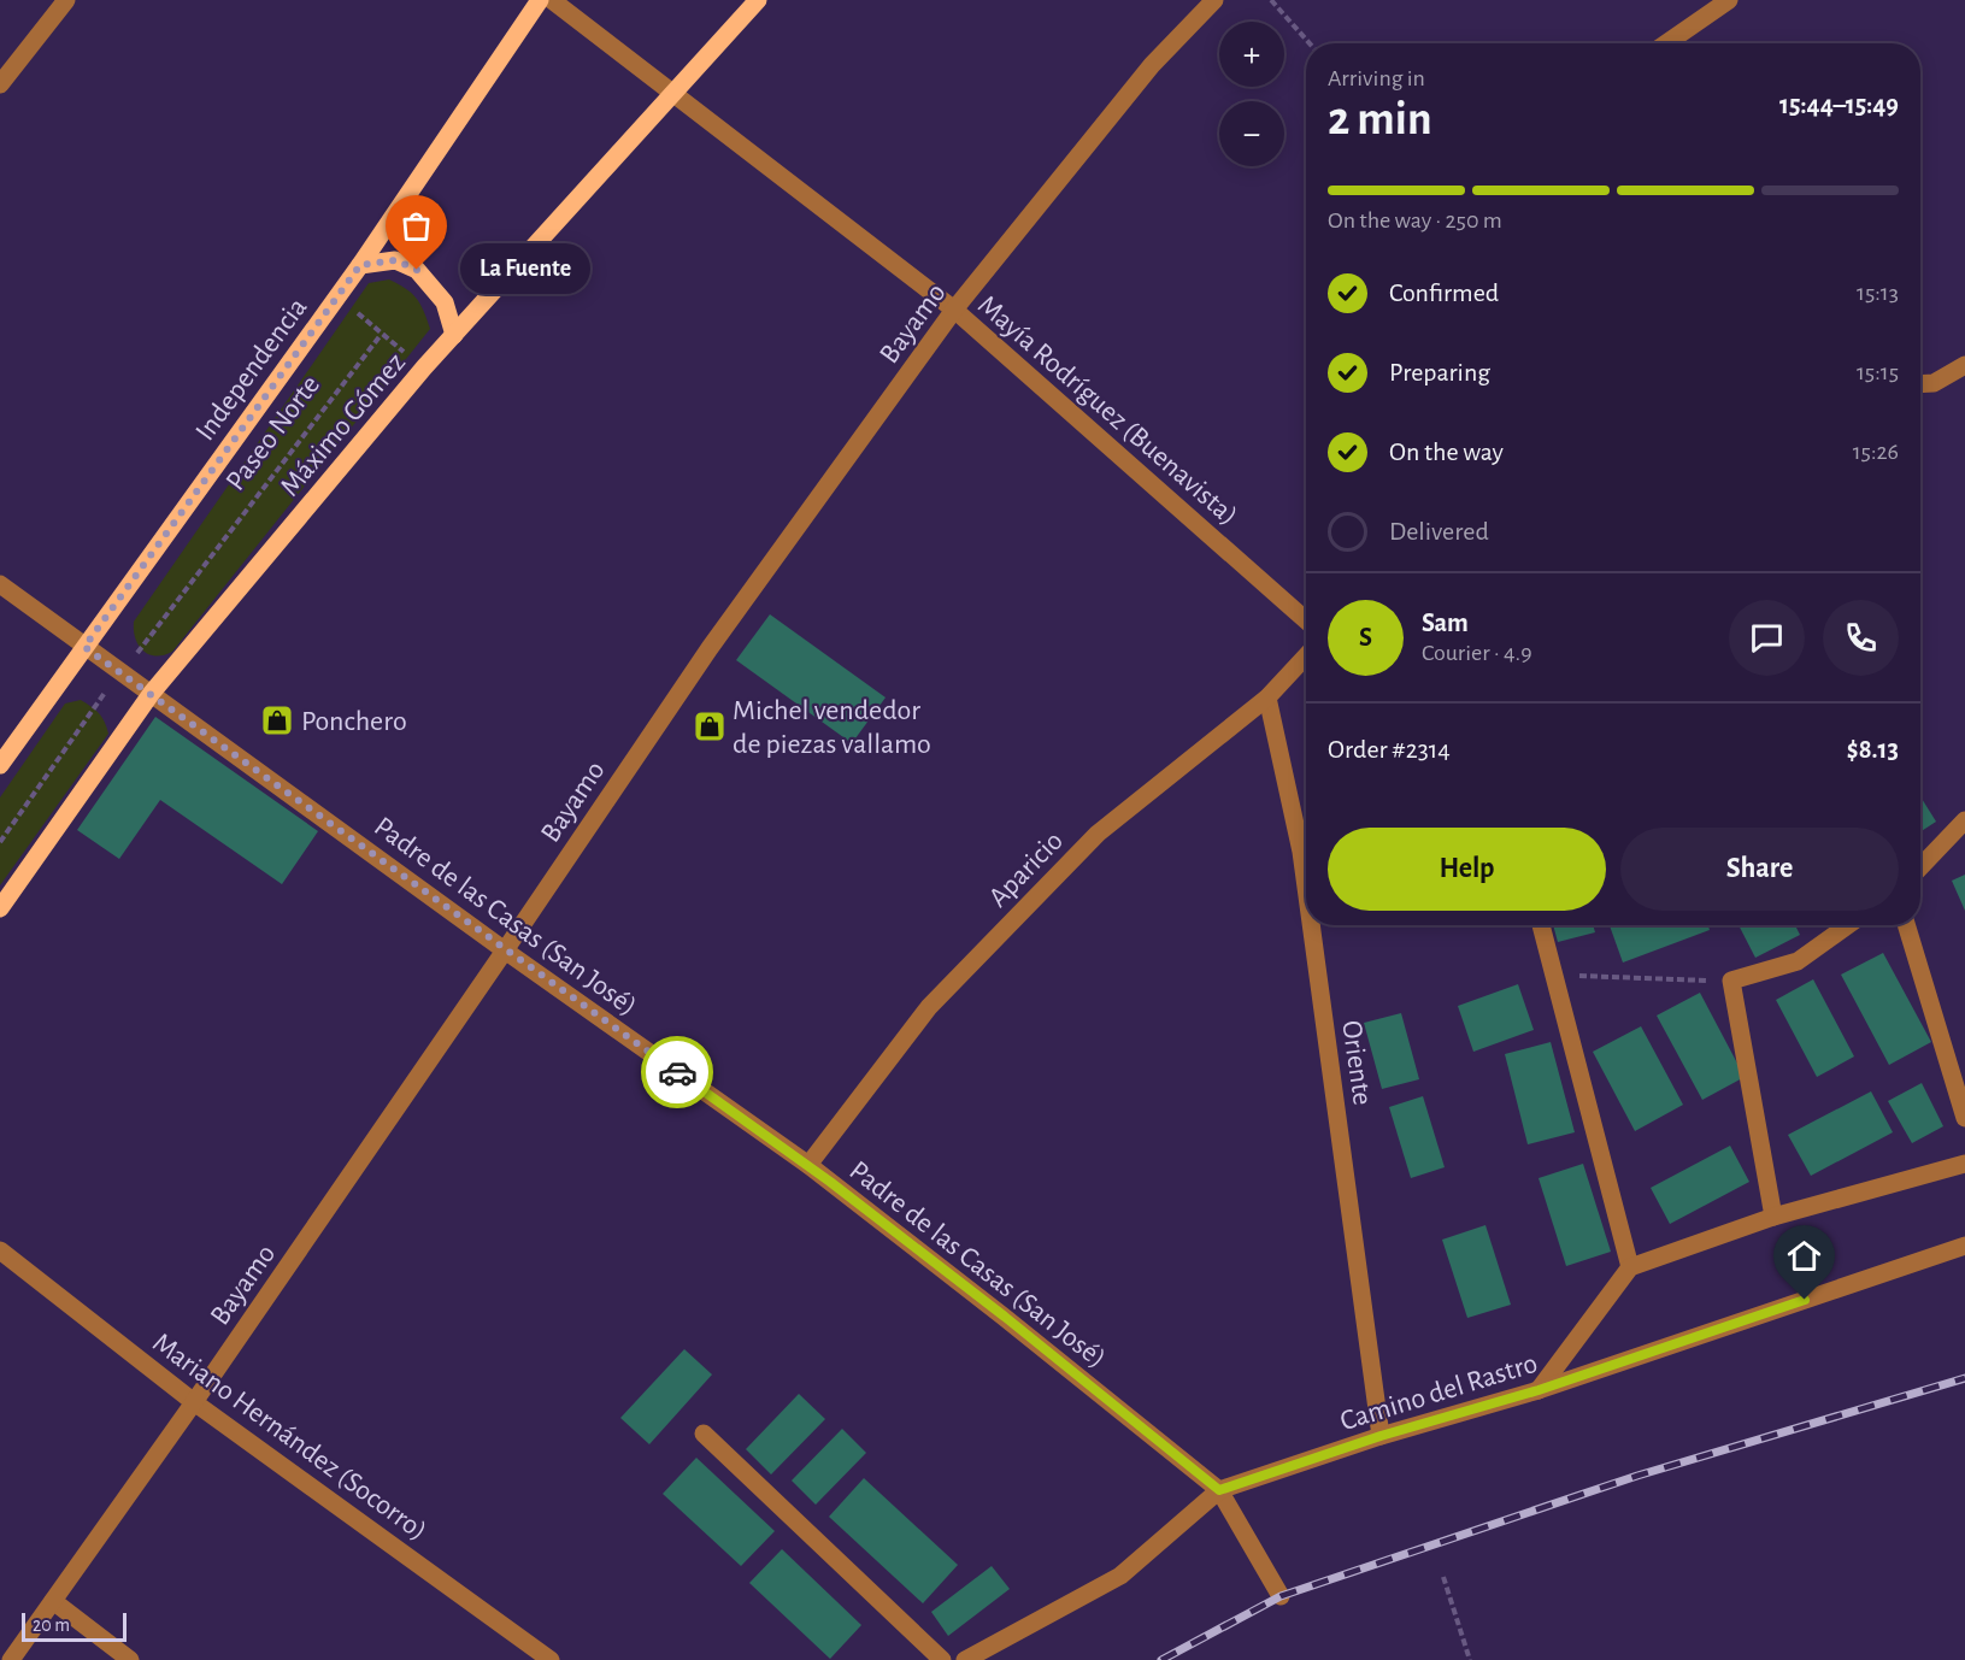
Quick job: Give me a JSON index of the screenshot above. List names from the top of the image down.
{
  "streets": {
    "main road": ["Independencia", "Máximo Gómez"],
    "street": [
      "Bayamo",
      "Mayía Rodríguez (Buenavista)",
      "Aparicio",
      "Padre de las Casas (San José)",
      "Oriente",
      "Camino del Rastro",
      "Mariano Hernández (Socorro)"
    ],
    "path": ["Paseo Norte"]
  },
  "crossings": [
    ["Bayamo", "Mayía Rodríguez (Buenavista)"],
    ["Bayamo", "Padre de las Casas (San José)"],
    ["Bayamo", "Mariano Hernández (Socorro)"],
    ["Independencia", "Padre de las Casas (San José)"],
    ["Mayía Rodríguez (Buenavista)", "Máximo Gómez"],
    ["Máximo Gómez", "Padre de las Casas (San José)"],
    ["Paseo Norte", "Padre de las Casas (San José)"],
    ["Aparicio", "Padre de las Casas (San José)"],
    ["Aparicio", "Oriente"],
    ["Padre de las Casas (San José)", "Camino del Rastro"],
    ["Oriente", "Camino del Rastro"]
  ],
  "places": {
    "other": ["La Fuente"],
    "shop": ["Ponchero", "Michel vendedor de piezas vallamo"]
  },
  "scale_bar": "20 m",
  "page": {
    "map_buttons": ["+", "−"],
    "heading": ["2 min", "Arriving in", "15:44–15:49"],
    "panel": [
      "Sam",
      "Courier · 4.9",
      "Order #2314",
      "$8.13"
    ],
    "bar": "On the way · 250 m",
    "bubble": "La Fuente",
    "list": [
      ["Confirmed", "15:13"],
      ["Preparing", "15:15"],
      ["On the way", "15:26"],
      "Delivered"
    ],
    "round": "S",
    "buttons": ["Help", "Share"],
    "scale": "20 m"
  }
}
